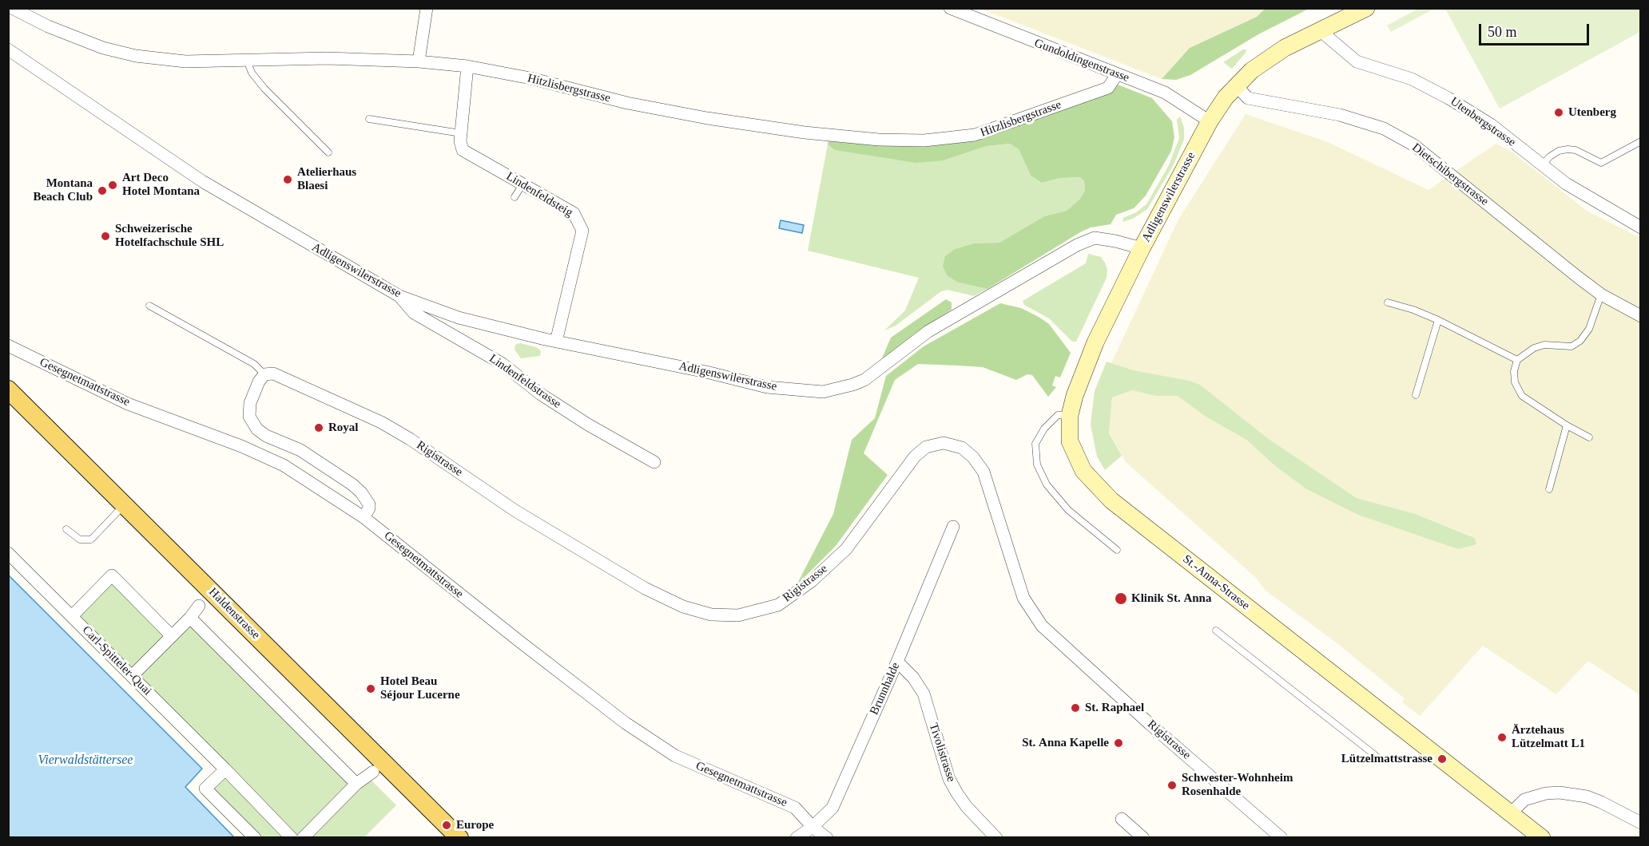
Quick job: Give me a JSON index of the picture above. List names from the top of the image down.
{
  "streets": {
    "main road": ["Adligenswilerstrasse", "St.-Anna-Strasse", "Haldenstrasse"],
    "street": [
      "Gundoldingenstrasse",
      "Hitzlisbergstrasse",
      "Utenbergstrasse",
      "Dietschibergstrasse",
      "Lindenfeldsteig",
      "Lindenfeldstrasse",
      "Gesegnetmattstrasse",
      "Rigistrasse",
      "Carl-Spitteler-Quai",
      "Brunnhalde",
      "Tivolistrasse"
    ]
  },
  "crossings": [
    ["Gundoldingenstrasse", "Hitzlisbergstrasse"],
    ["Gundoldingenstrasse", "Adligenswilerstrasse"],
    ["Hitzlisbergstrasse", "Lindenfeldsteig"],
    ["Utenbergstrasse", "Adligenswilerstrasse"],
    ["Dietschibergstrasse", "Adligenswilerstrasse"],
    ["Lindenfeldsteig", "Adligenswilerstrasse"],
    ["Adligenswilerstrasse", "Lindenfeldstrasse"],
    ["Adligenswilerstrasse", "St.-Anna-Strasse"],
    ["Gesegnetmattstrasse", "Brunnhalde"],
    ["Brunnhalde", "Tivolistrasse"]
  ],
  "water": ["Vierwaldstättersee"],
  "places": [
    "Utenberg",
    "Atelierhaus Blaesi",
    "Art Deco Hotel Montana",
    "Montana Beach Club",
    "Schweizerische Hotelfachschule SHL",
    "Royal",
    "Klinik St. Anna",
    "Hotel Beau Séjour Lucerne",
    "St. Raphael",
    "Ärztehaus Lützelmatt L1",
    "St. Anna Kapelle",
    "Lützelmattstrasse",
    "Schwester-Wohnheim Rosenhalde",
    "Europe"
  ],
  "scale_bar": "50 m"
}
